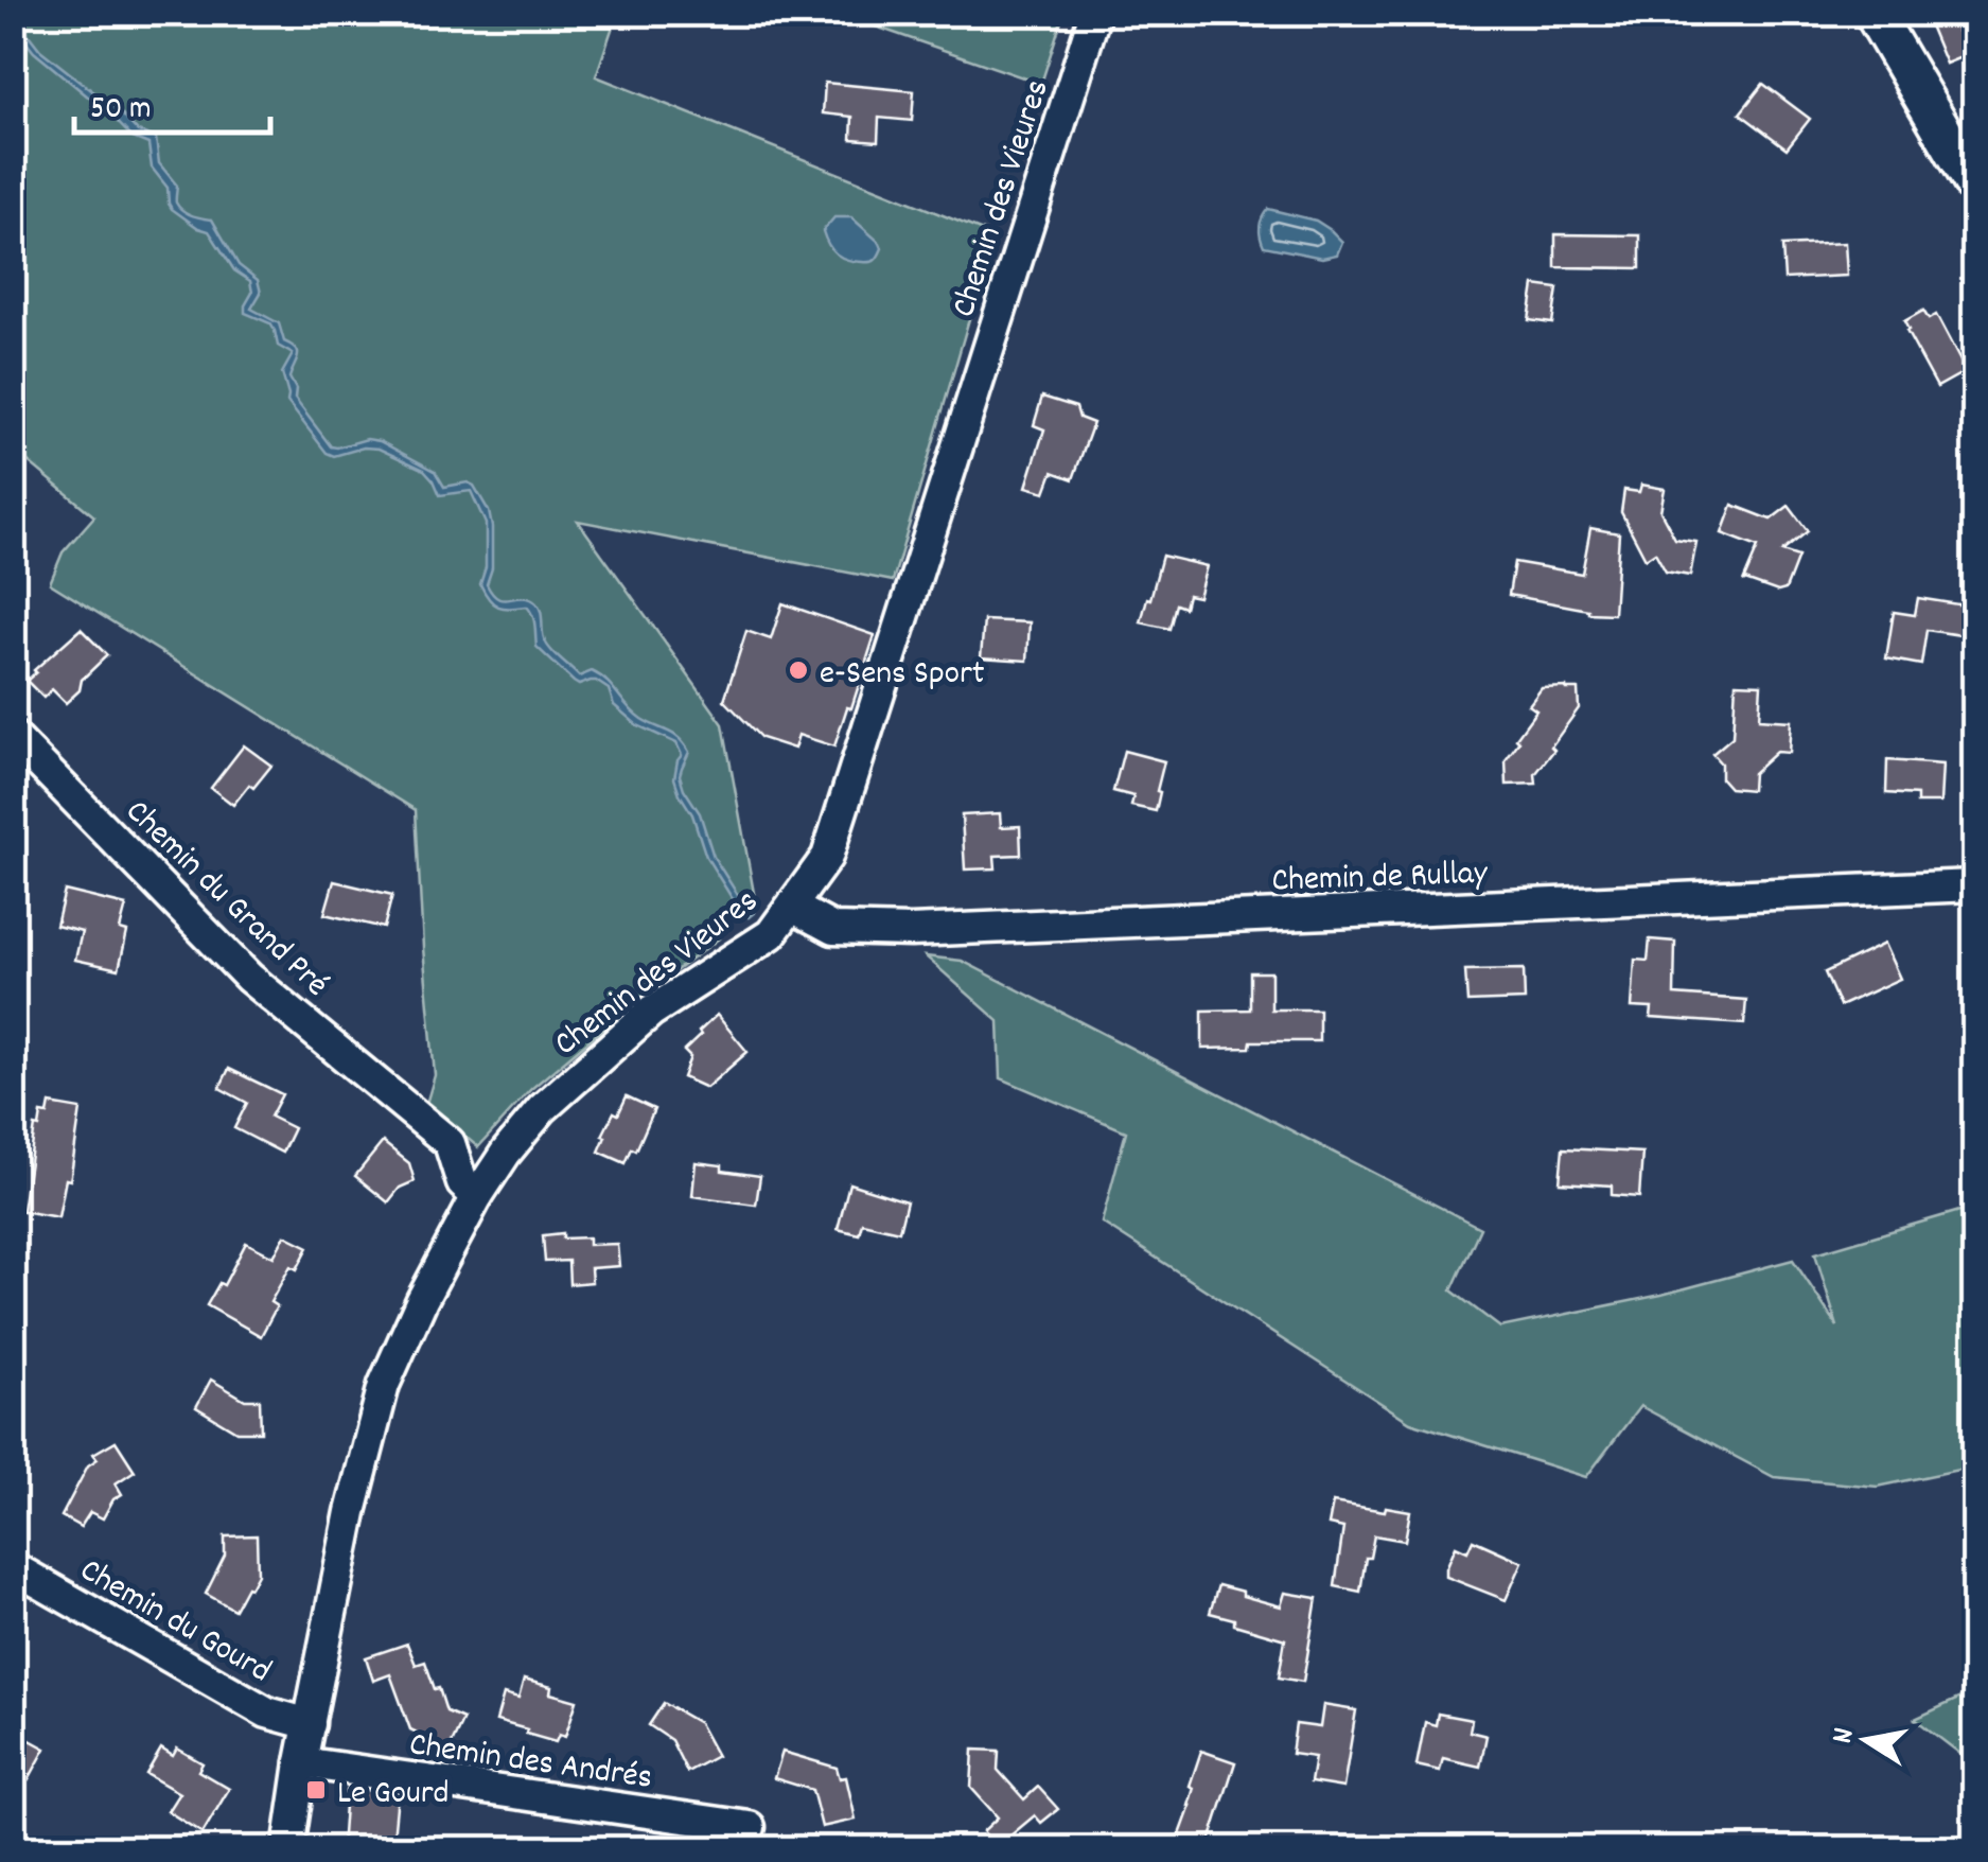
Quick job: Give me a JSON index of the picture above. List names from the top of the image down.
{
  "streets": {
    "street": [
      "Chemin des Vieures",
      "Chemin de Rullay",
      "Chemin du Grand Pré",
      "Chemin du Gourd",
      "Chemin des Andrés"
    ]
  },
  "crossings": [
    ["Chemin des Vieures", "Chemin de Rullay"],
    ["Chemin des Vieures", "Chemin du Grand Pré"],
    ["Chemin des Vieures", "Chemin du Gourd"]
  ],
  "places": {
    "other": ["e-Sens Sport"],
    "transit": ["Le Gourd"]
  },
  "scale_bar": "50 m",
  "north": "left"
}
